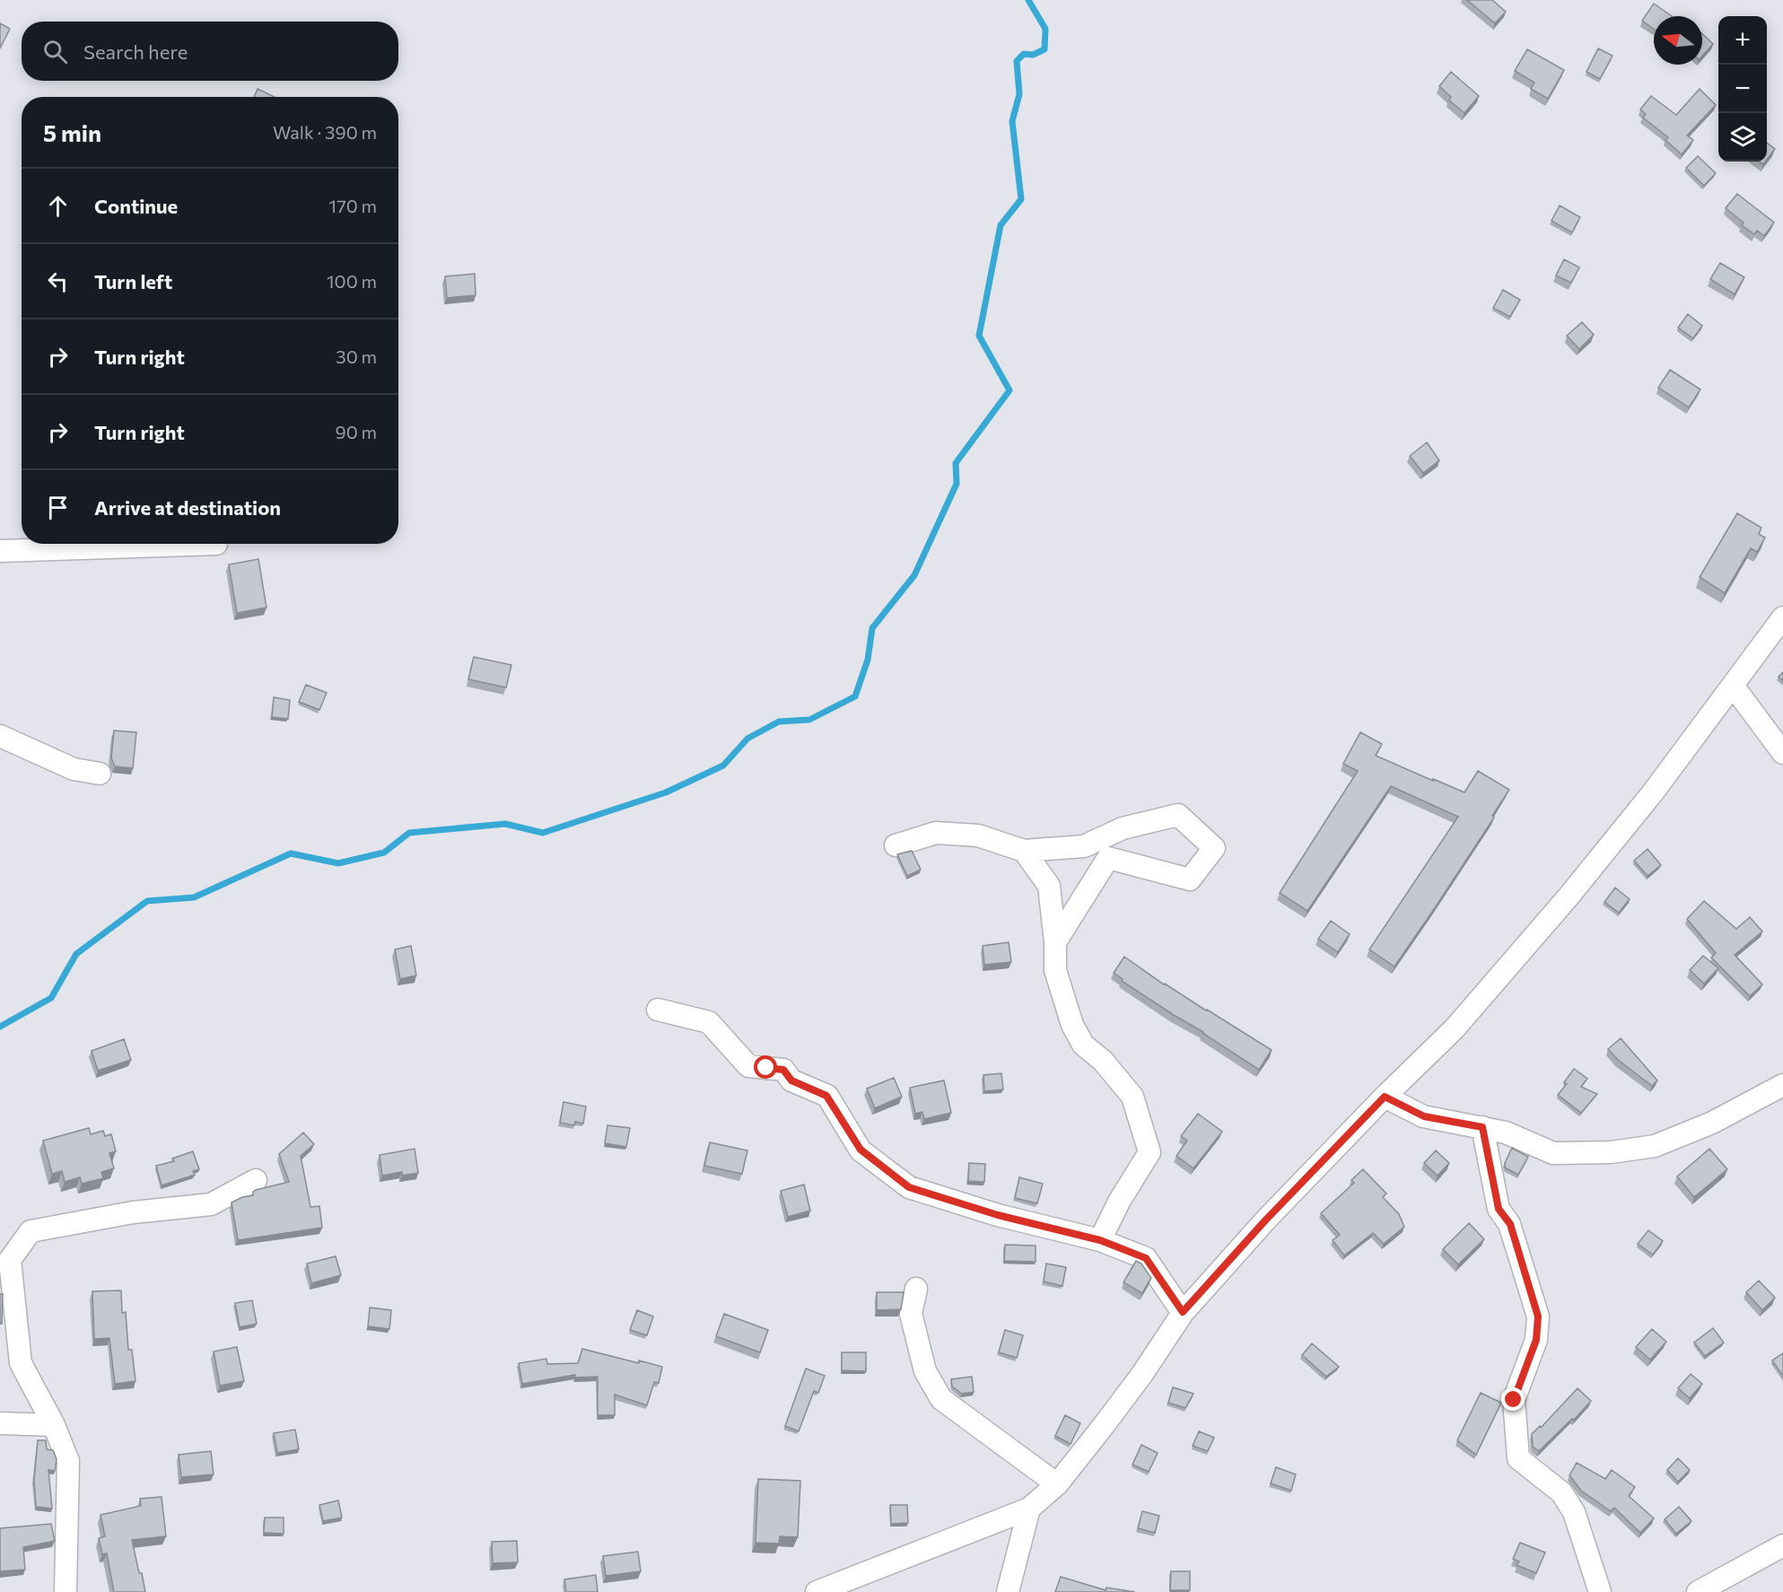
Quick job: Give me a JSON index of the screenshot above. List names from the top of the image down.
{
  "north": "left",
  "page": {
    "map_buttons": ["+", "−"],
    "search": "Search here",
    "heading": ["5 min", "Walk · 390 m"],
    "list": [
      ["Continue", "170 m"],
      ["Turn left", "100 m"],
      ["Turn right", "30 m"],
      ["Turn right", "90 m"],
      "Arrive at destination"
    ]
  }
}
